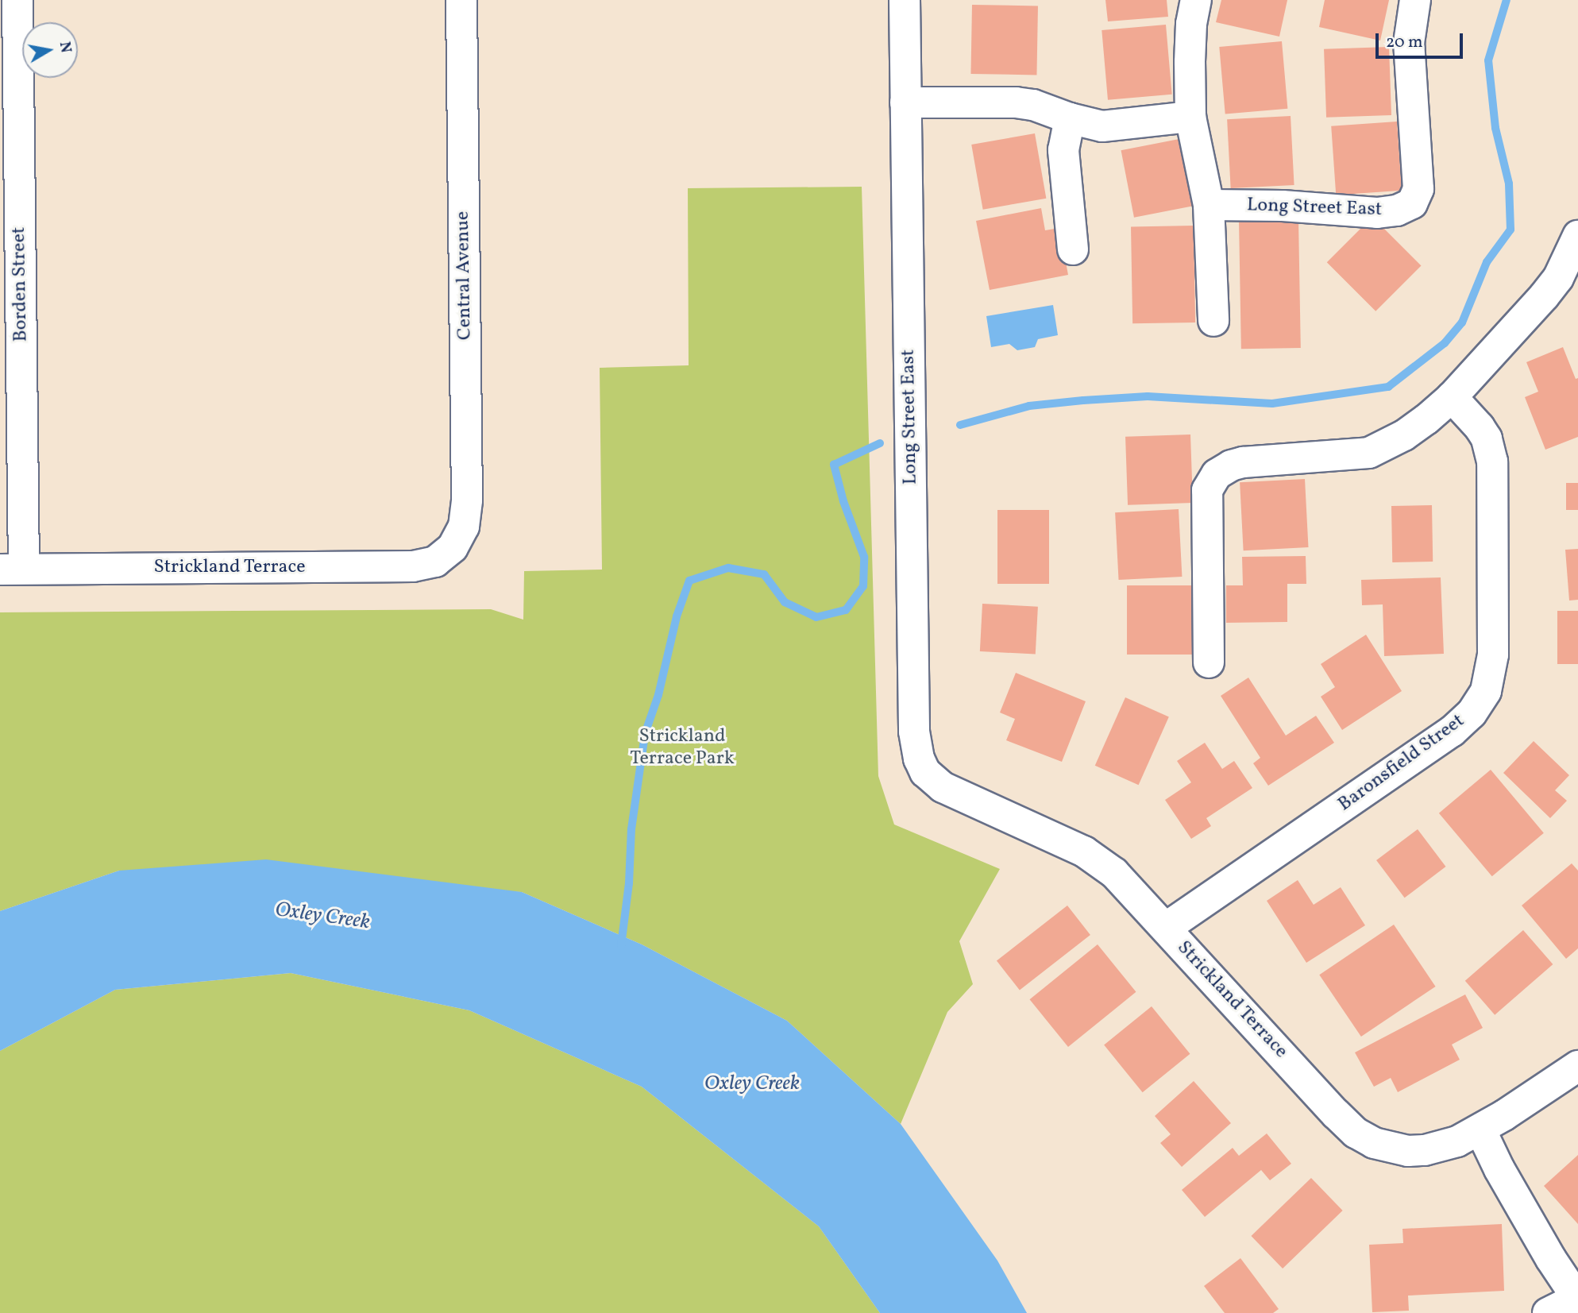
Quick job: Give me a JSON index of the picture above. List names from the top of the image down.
{
  "streets": {
    "street": [
      "Long Street East",
      "Central Avenue",
      "Borden Street",
      "Strickland Terrace",
      "Baronsfield Street"
    ]
  },
  "crossings": [
    ["Long Street East", "Strickland Terrace"],
    ["Central Avenue", "Strickland Terrace"],
    ["Borden Street", "Strickland Terrace"],
    ["Strickland Terrace", "Baronsfield Street"]
  ],
  "water": ["Oxley Creek"],
  "parks": ["Strickland Terrace Park"],
  "scale_bar": "20 m",
  "north": "right"
}
